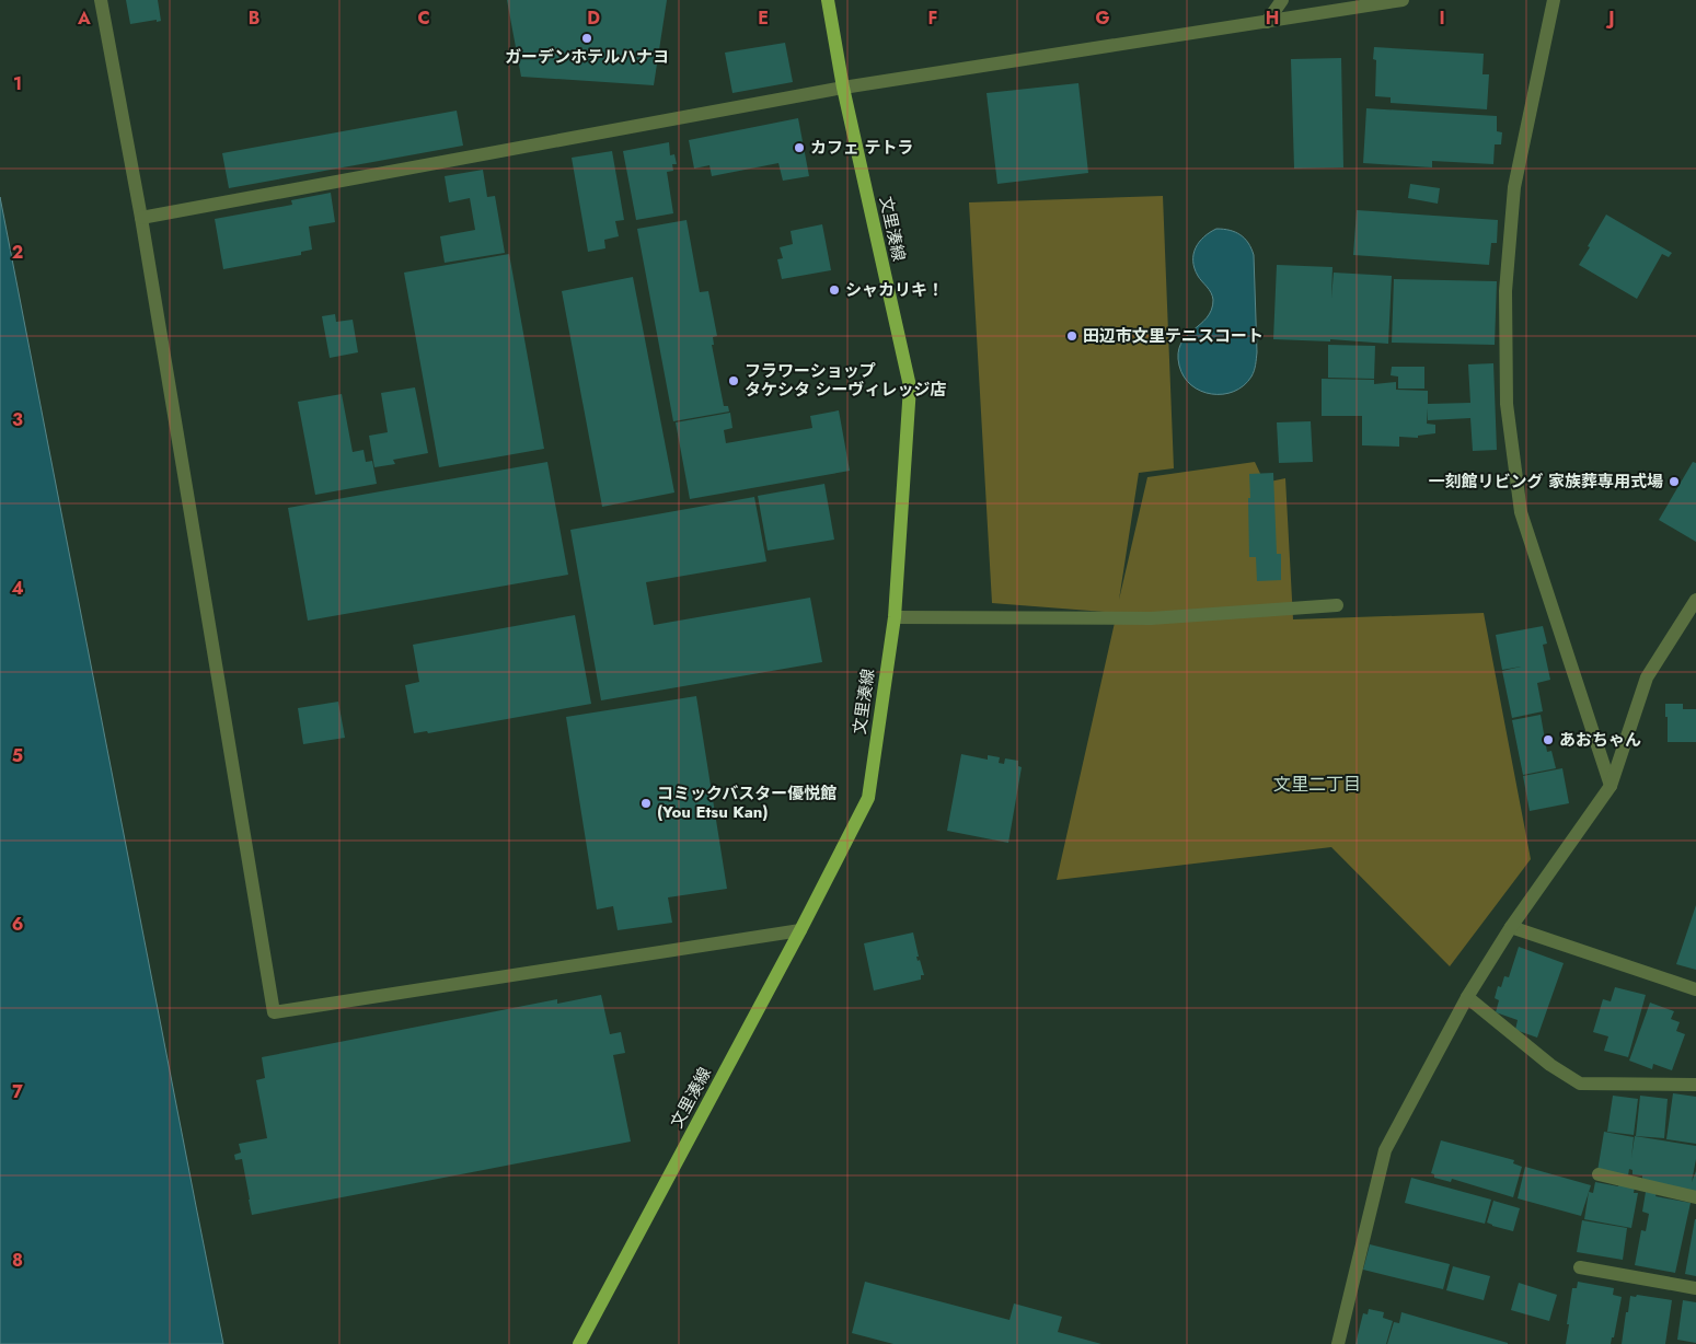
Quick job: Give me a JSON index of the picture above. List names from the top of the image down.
{
  "streets": {
    "main road": ["文里湊線"]
  },
  "districts": ["文里二丁目"],
  "places": [
    "ガーデンホテルハナヨ",
    "カフェ テトラ",
    "シャカリキ！",
    "田辺市文里テニスコート",
    "フラワーショップ タケシタ シーヴィレッジ店",
    "一刻館リビング 家族葬専用式場",
    "あおちゃん",
    "コミックバスター優悦館 (You Etsu Kan)"
  ],
  "grid": {
    "columns": [
      "A",
      "B",
      "C",
      "D",
      "E",
      "F",
      "G",
      "H",
      "I",
      "J"
    ],
    "rows": [
      "1",
      "2",
      "3",
      "4",
      "5",
      "6",
      "7",
      "8"
    ]
  }
}
